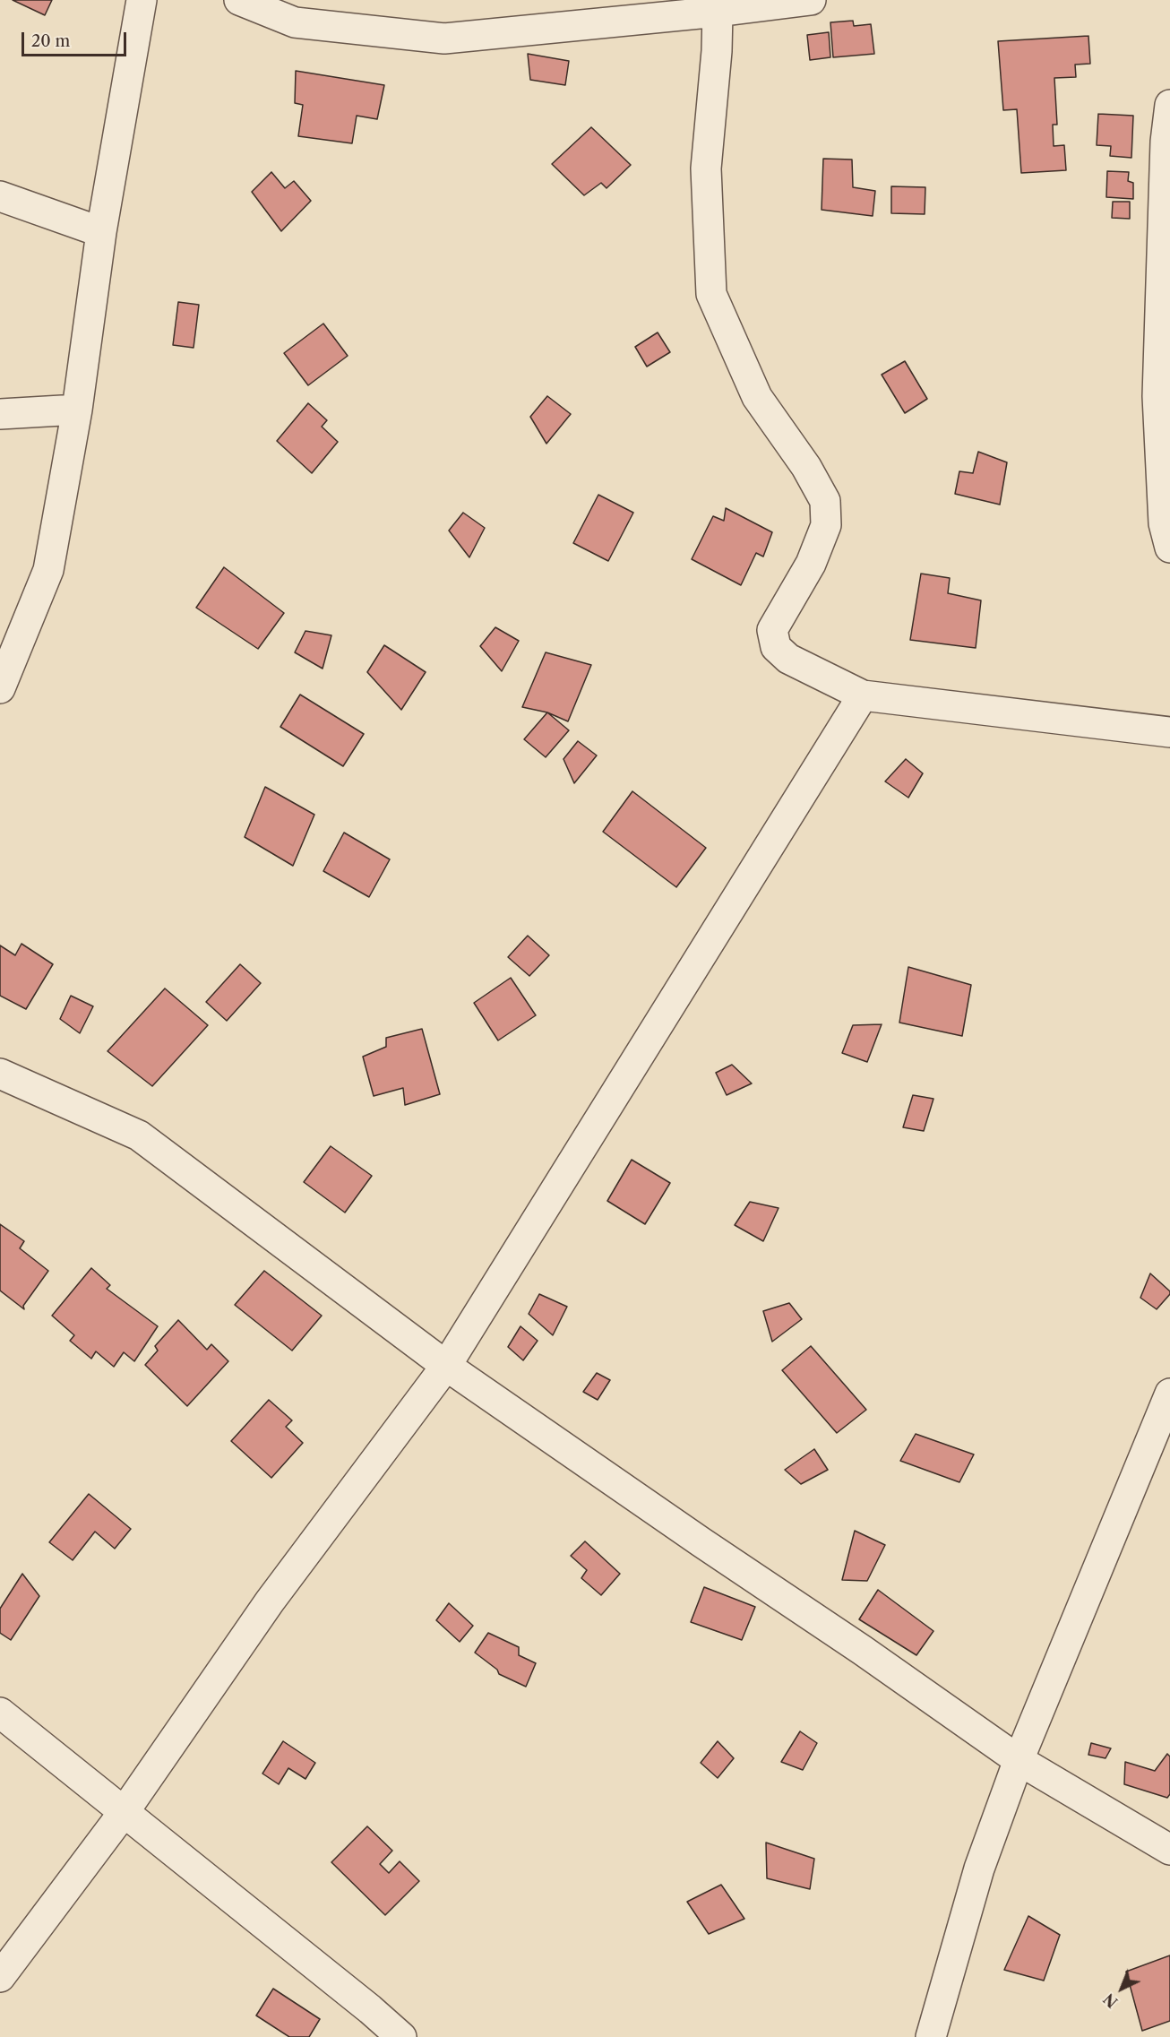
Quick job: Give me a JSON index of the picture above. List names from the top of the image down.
{
  "scale_bar": "20 m",
  "north": "bottom left"
}
